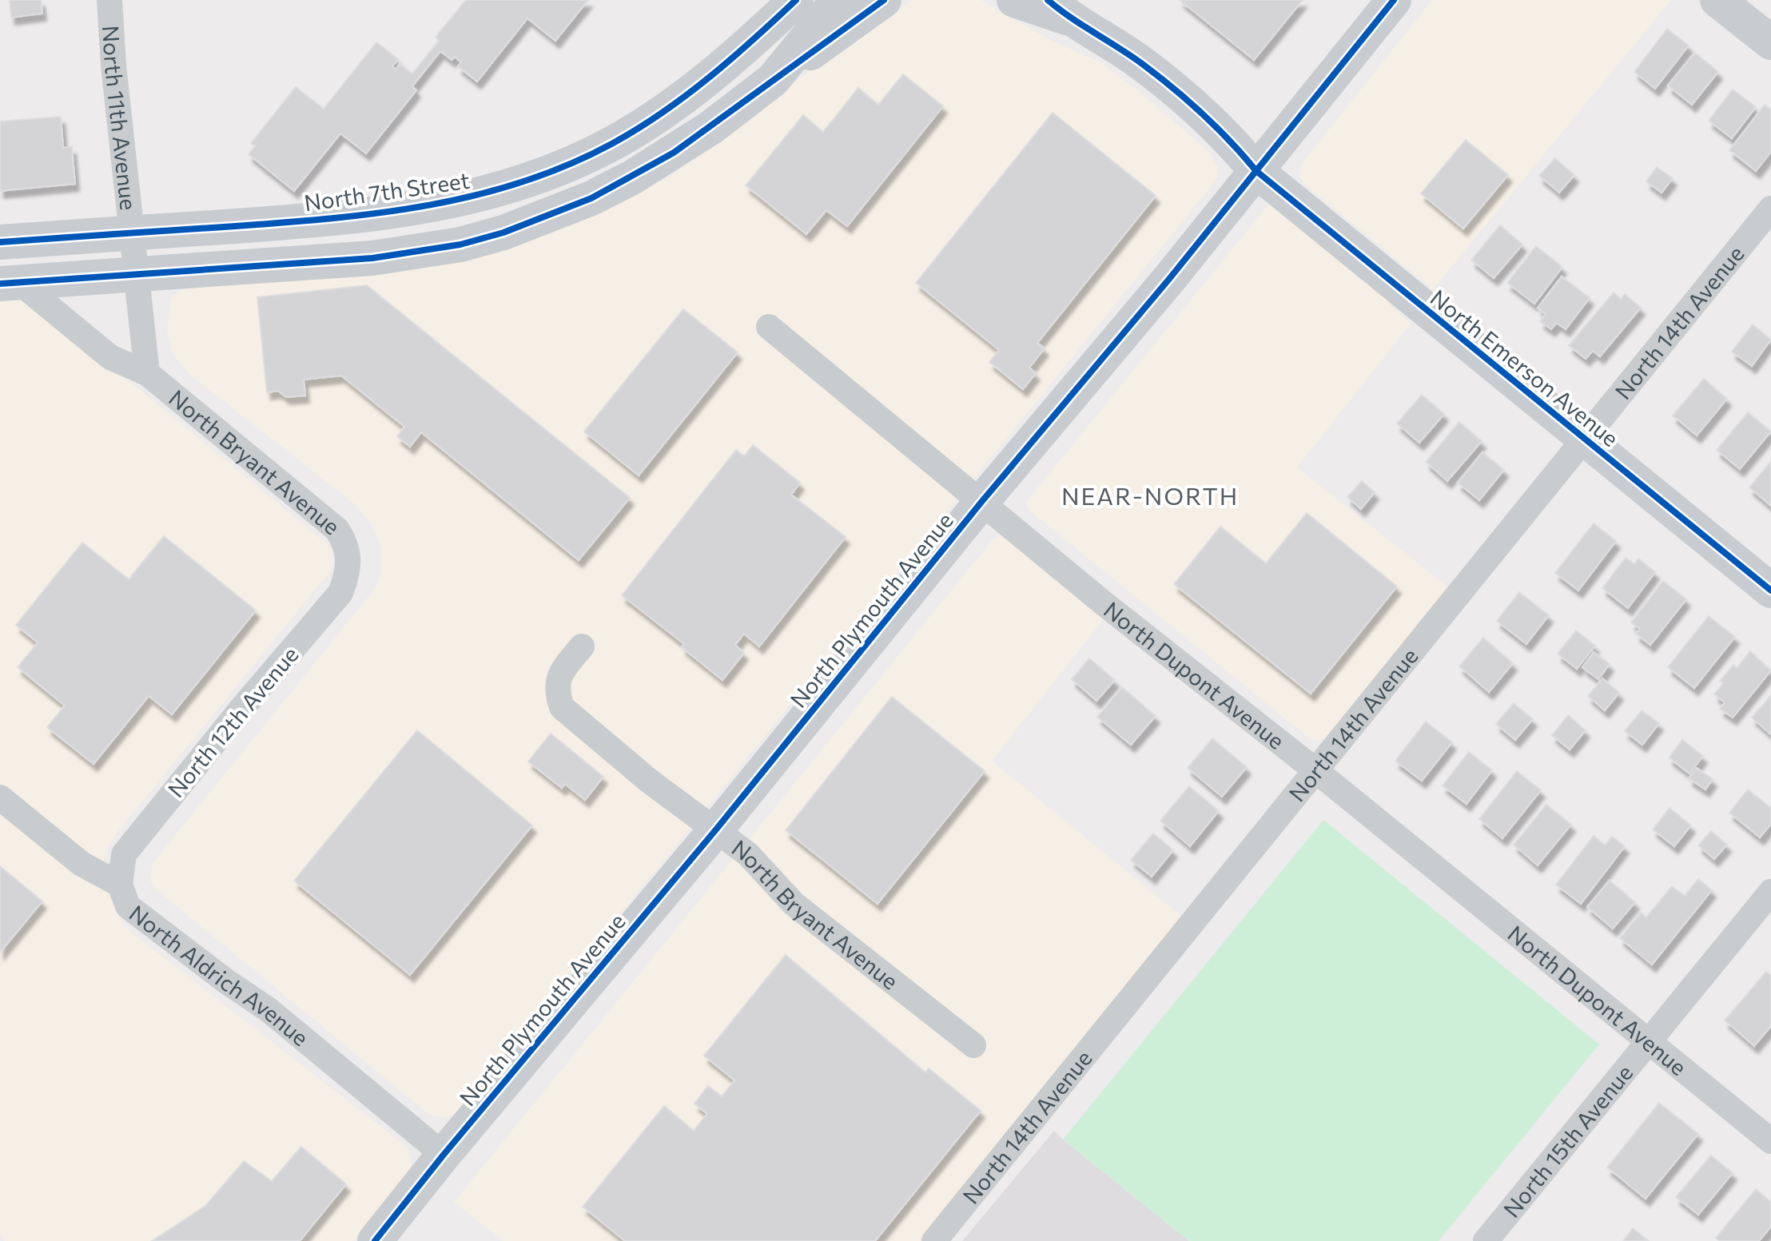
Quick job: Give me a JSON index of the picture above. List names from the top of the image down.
{
  "streets": {
    "main road": ["North 7th Street", "North Emerson Avenue", "North Plymouth Avenue"],
    "street": [
      "North 11th Avenue",
      "North 14th Avenue",
      "North Bryant Avenue",
      "North Dupont Avenue",
      "North 12th Avenue",
      "North Aldrich Avenue",
      "North 15th Avenue"
    ]
  },
  "crossings": [
    ["North 11th Avenue", "North 7th Street"],
    ["North 11th Avenue", "North Bryant Avenue"],
    ["North 14th Avenue", "North Emerson Avenue"],
    ["North 14th Avenue", "North Dupont Avenue"],
    ["North Emerson Avenue", "North Plymouth Avenue"],
    ["North Bryant Avenue", "North Plymouth Avenue"],
    ["North Bryant Avenue", "North 12th Avenue"],
    ["North Plymouth Avenue", "North Dupont Avenue"],
    ["North Plymouth Avenue", "North Aldrich Avenue"],
    ["North Dupont Avenue", "North 15th Avenue"],
    ["North 12th Avenue", "North Aldrich Avenue"]
  ],
  "districts": ["NEAR-NORTH"]
}
